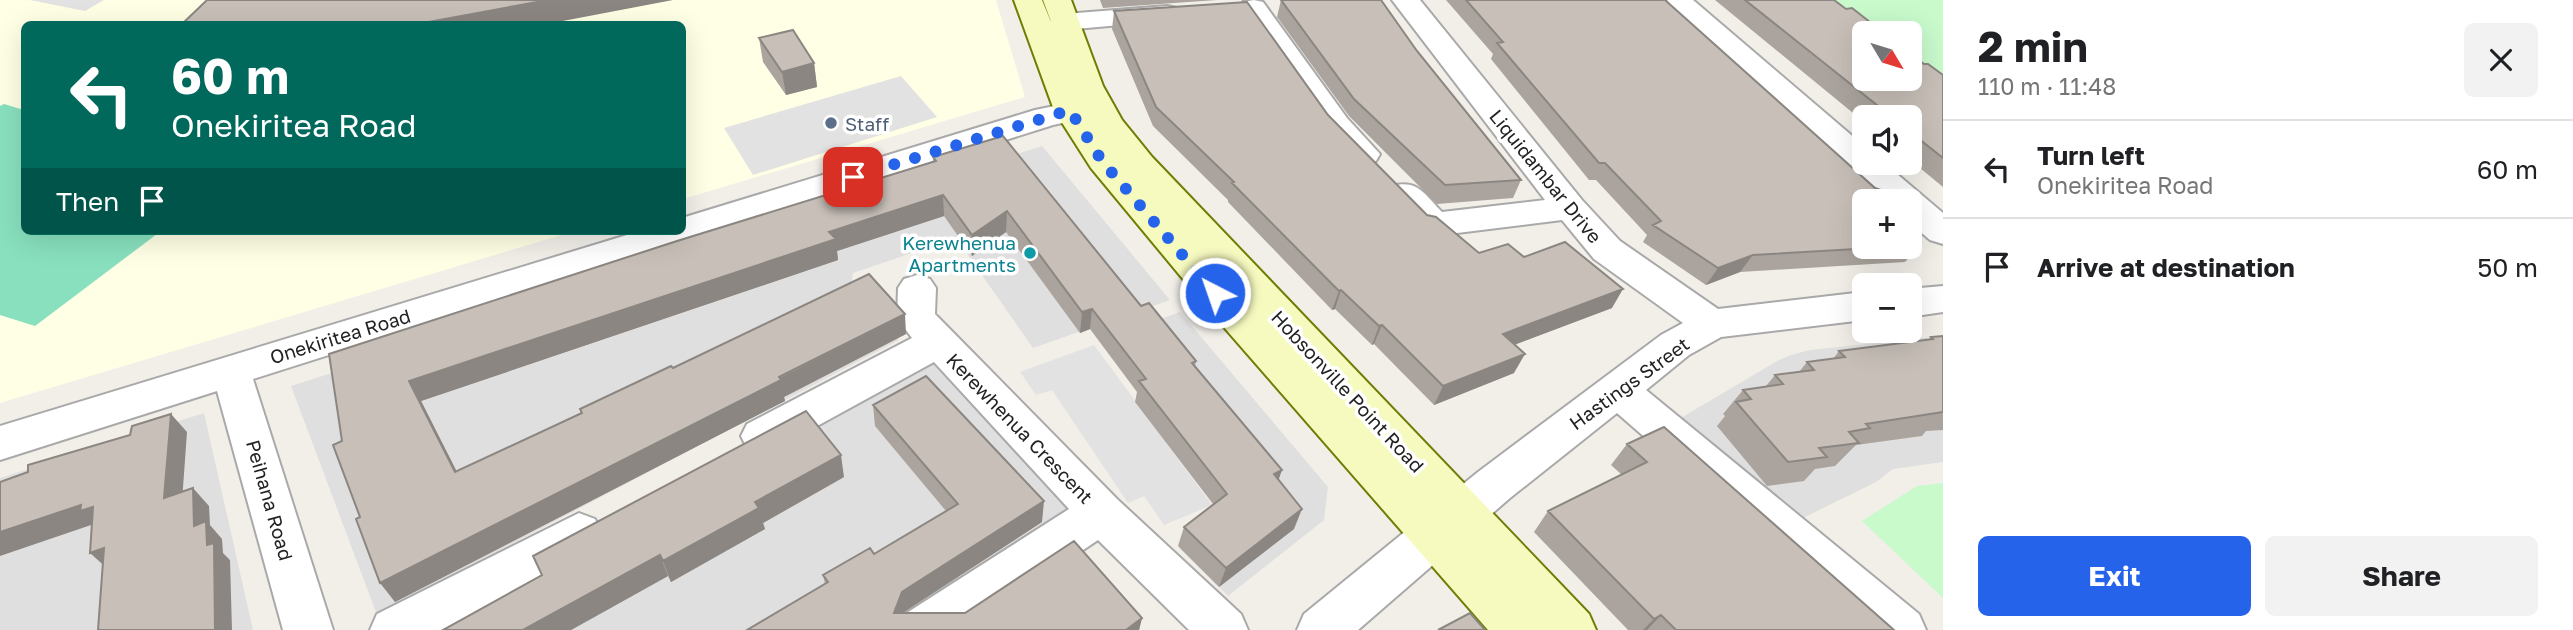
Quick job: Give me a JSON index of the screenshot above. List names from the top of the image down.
{
  "streets": {
    "street": [
      "Liquidambar Drive",
      "Onekiritea Road",
      "Hastings Street",
      "Hobsonville Point Road",
      "Kerewhenua Crescent",
      "Peihana Road"
    ]
  },
  "crossings": [
    ["Liquidambar Drive", "Hastings Street"],
    ["Onekiritea Road", "Hobsonville Point Road"],
    ["Onekiritea Road", "Peihana Road"],
    ["Hastings Street", "Hobsonville Point Road"]
  ],
  "places": ["Staff", "Kerewhenua Apartments"],
  "north": "bottom right",
  "page": {
    "heading": ["2 min", "110 m · 11:48"],
    "map_buttons": ["+", "−"],
    "turn": ["60 m", "Onekiritea Road"],
    "list": [
      {
        "name": "Turn left",
        "note": "Onekiritea Road",
        "value": "60 m"
      },
      {
        "name": "Arrive at destination",
        "value": "50 m"
      }
    ],
    "then": "Then",
    "buttons": ["Exit", "Share"]
  }
}
